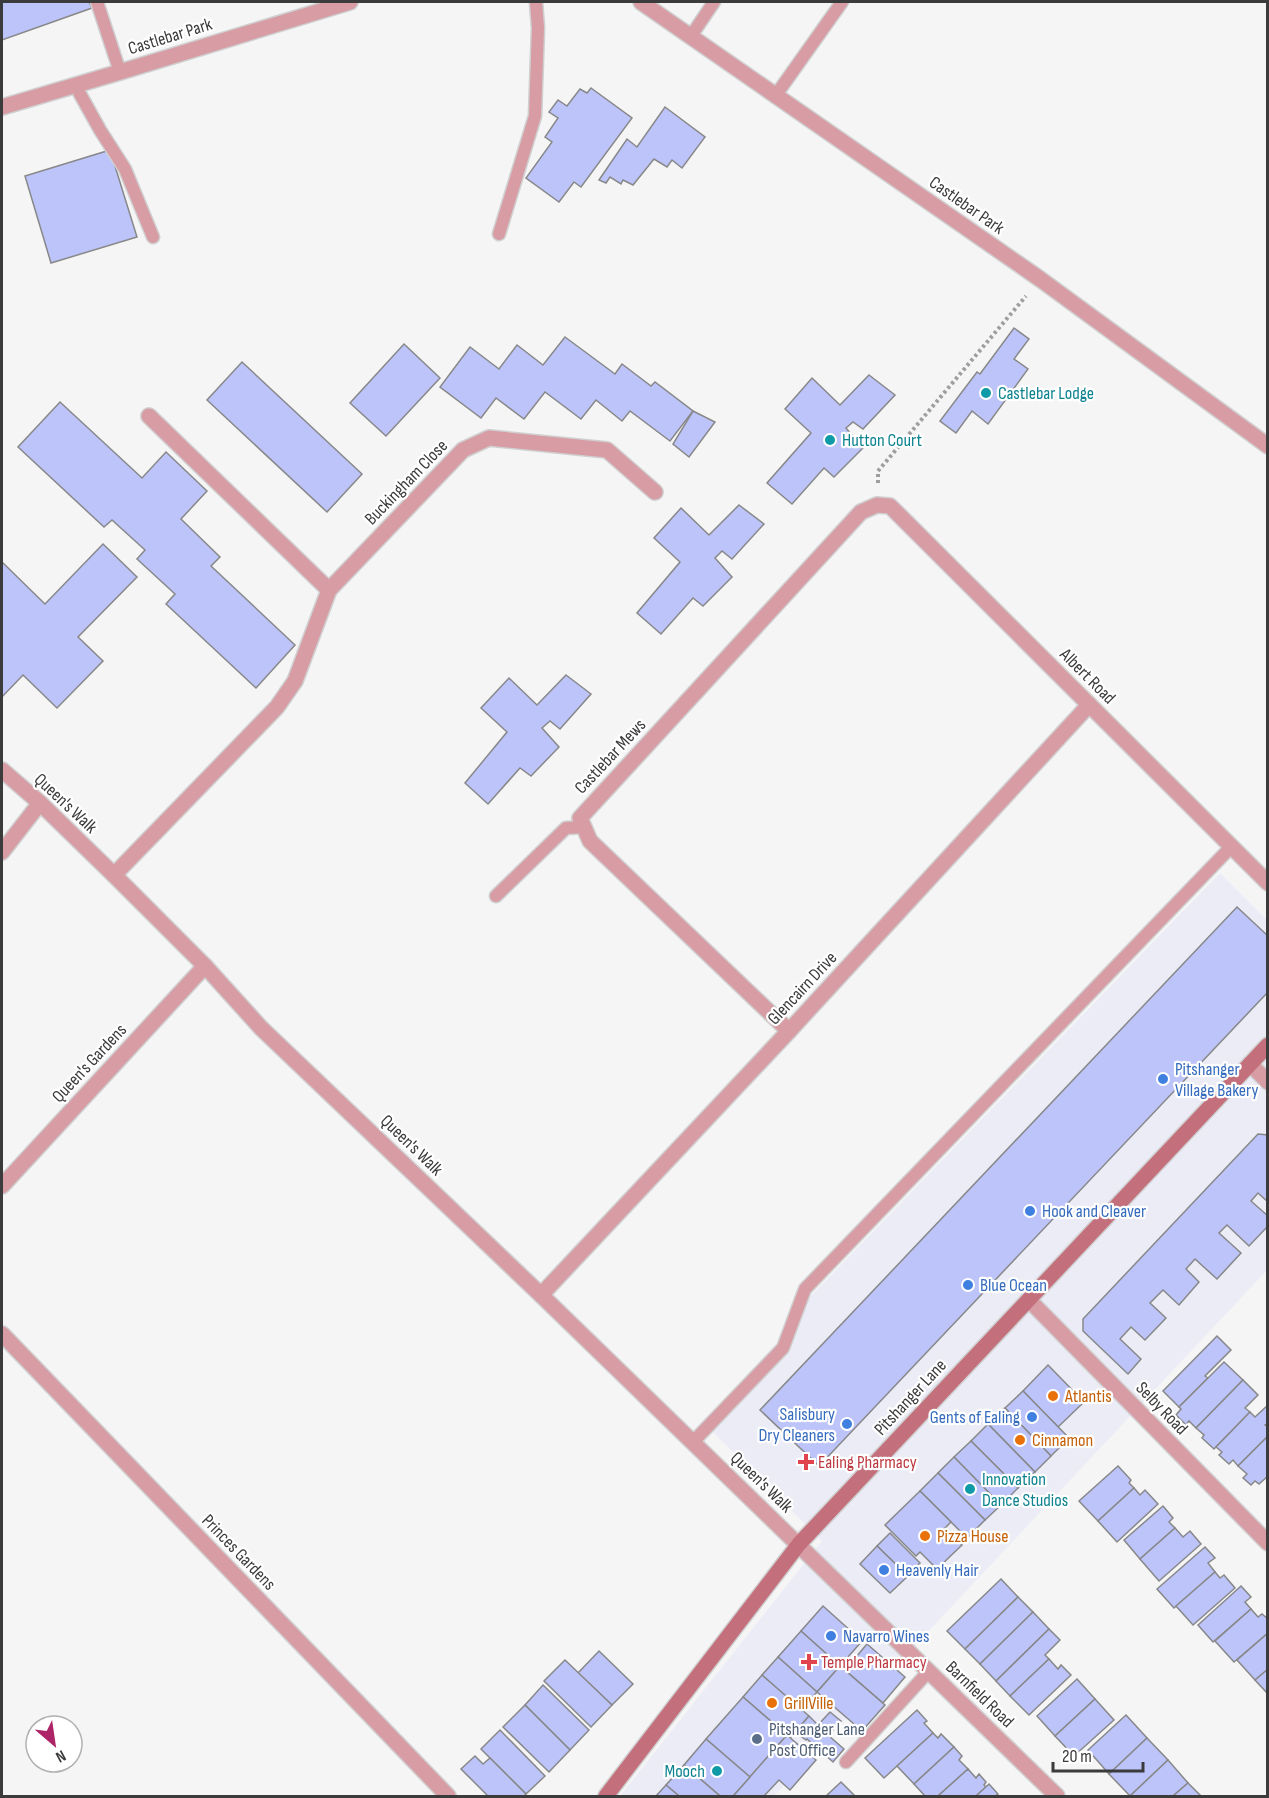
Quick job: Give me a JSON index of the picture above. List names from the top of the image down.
{
  "streets": {
    "street": [
      "Castlebar Park",
      "Buckingham Close",
      "Albert Road",
      "Castlebar Mews",
      "Queen's Walk",
      "Glencairn Drive",
      "Queen's Gardens",
      "Pitshanger Lane",
      "Selby Road",
      "Princes Gardens",
      "Barnfield Road"
    ]
  },
  "crossings": [
    ["Buckingham Close", "Queen's Walk"],
    ["Albert Road", "Castlebar Mews"],
    ["Albert Road", "Glencairn Drive"],
    ["Queen's Walk", "Glencairn Drive"],
    ["Queen's Walk", "Queen's Gardens"],
    ["Queen's Walk", "Pitshanger Lane"],
    ["Queen's Walk", "Barnfield Road"],
    ["Pitshanger Lane", "Selby Road"],
    ["Pitshanger Lane", "Barnfield Road"]
  ],
  "places": {
    "other": [
      "Castlebar Lodge",
      "Hutton Court",
      "Pitshanger Village Bakery",
      "Hook and Cleaver",
      "Blue Ocean",
      "Atlantis",
      "Gents of Ealing",
      "Salisbury Dry Cleaners",
      "Cinnamon",
      "Innovation Dance Studios",
      "Pizza House",
      "Heavenly Hair",
      "Navarro Wines",
      "GrillVille",
      "Pitshanger Lane Post Office",
      "Mooch"
    ],
    "health": ["Ealing Pharmacy", "Temple Pharmacy"]
  },
  "scale_bar": "20 m",
  "north": "bottom right"
}
